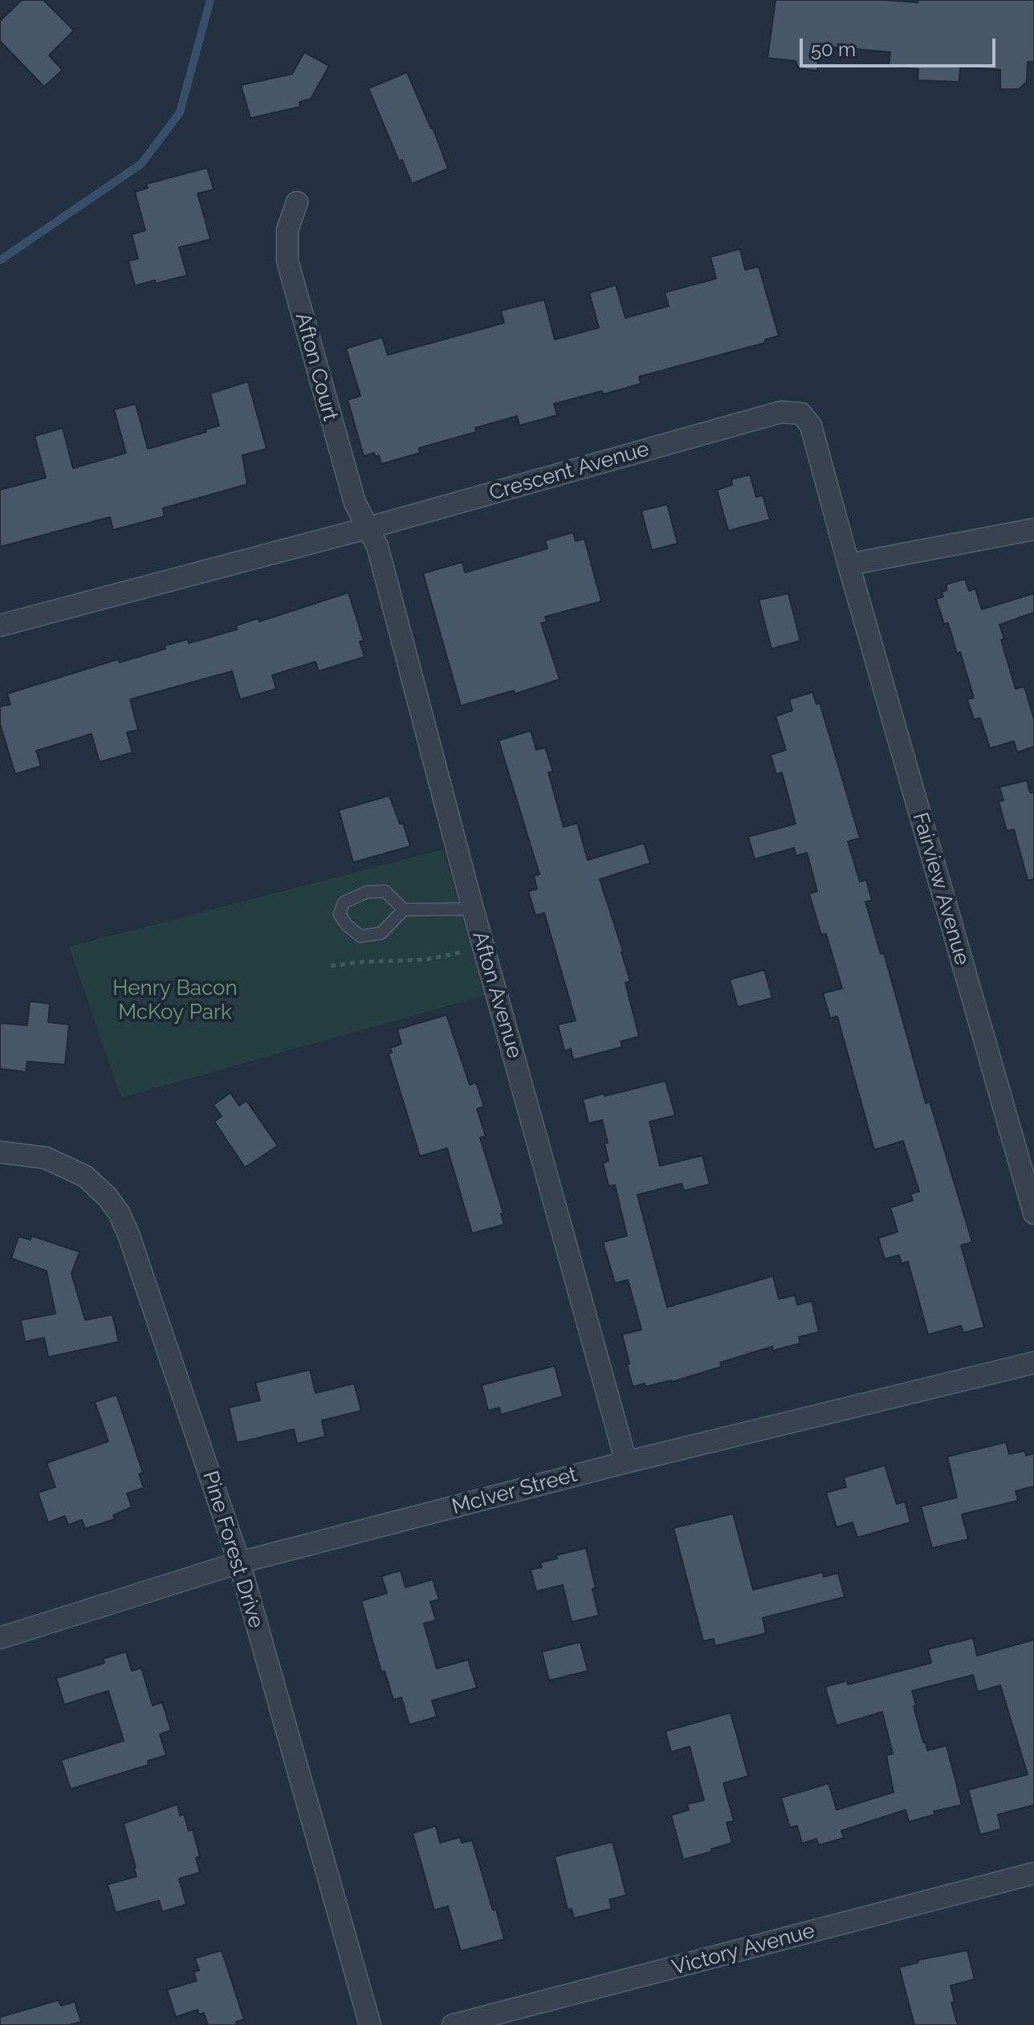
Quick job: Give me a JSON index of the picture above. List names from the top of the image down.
{
  "streets": {
    "street": [
      "Afton Court",
      "Crescent Avenue",
      "Fairview Avenue",
      "Afton Avenue",
      "McIver Street",
      "Pine Forest Drive",
      "Victory Avenue"
    ]
  },
  "crossings": [
    ["Afton Court", "Crescent Avenue"],
    ["Afton Court", "Afton Avenue"],
    ["Crescent Avenue", "Fairview Avenue"],
    ["Crescent Avenue", "Afton Avenue"],
    ["Afton Avenue", "McIver Street"],
    ["McIver Street", "Pine Forest Drive"]
  ],
  "parks": ["Henry Bacon McKoy Park"],
  "scale_bar": "50 m"
}
